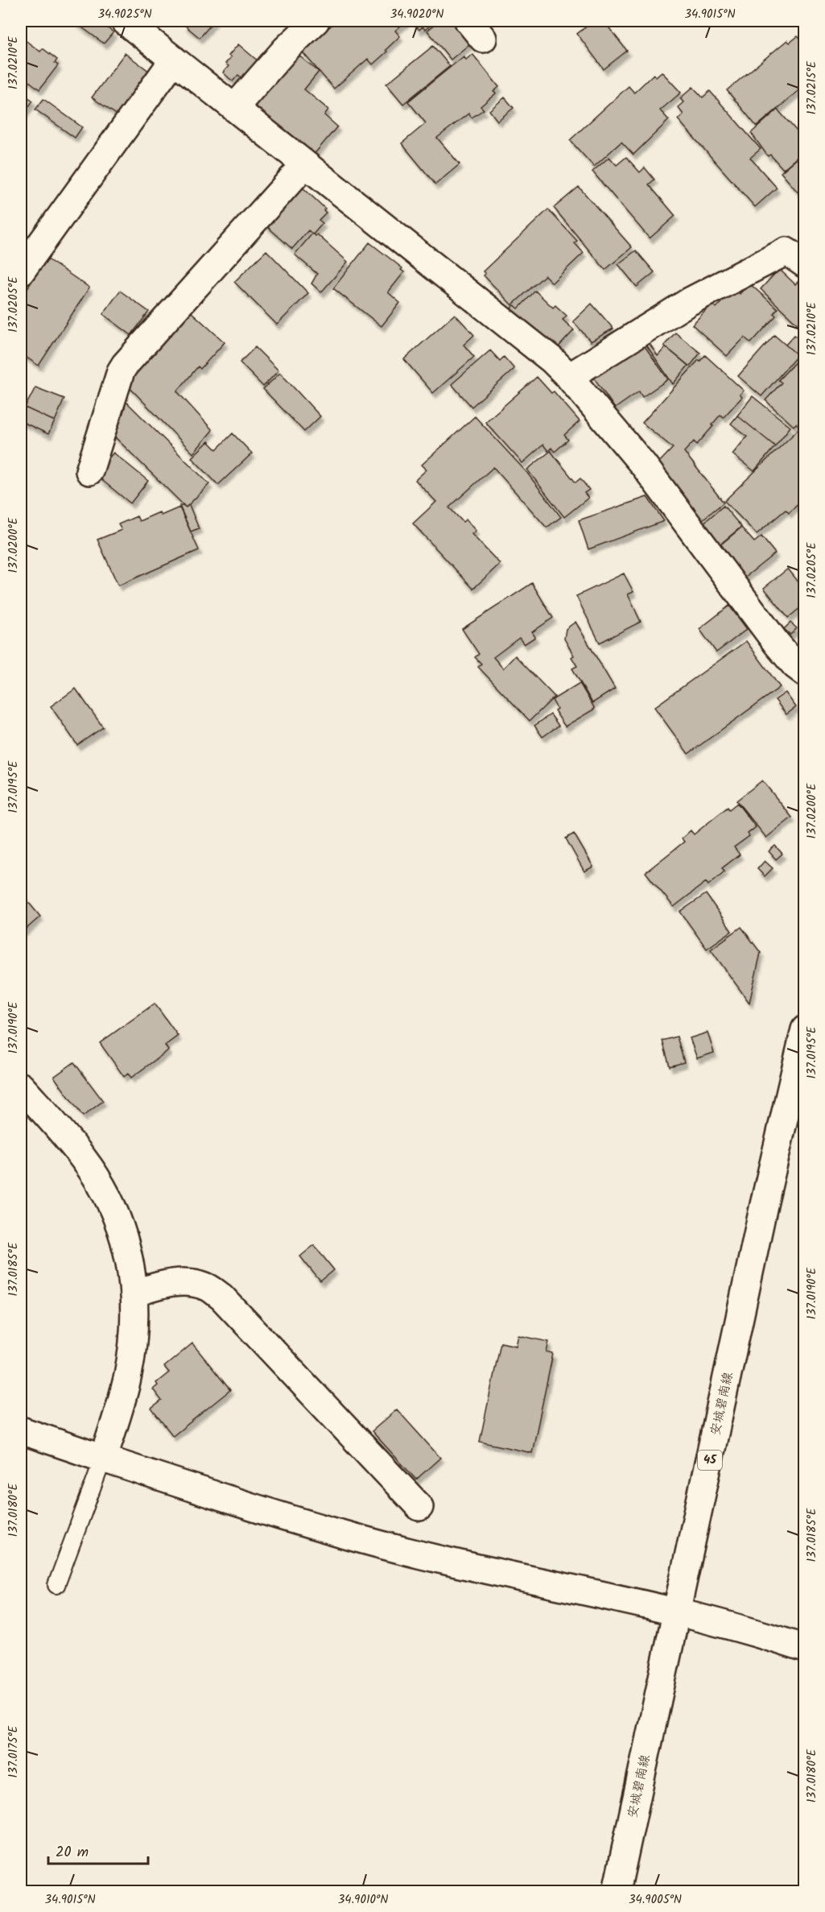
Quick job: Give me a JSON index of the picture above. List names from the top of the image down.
{
  "streets": {
    "street": ["安城碧南線", "45"]
  },
  "scale_bar": "20 m",
  "coordinates": [
    "34.9025°N",
    "34.9020°N",
    "34.9015°N",
    "137.0210°E",
    "137.0215°E",
    "137.0205°E",
    "137.0200°E",
    "137.0195°E",
    "137.0190°E",
    "137.0185°E",
    "137.0180°E",
    "137.0175°E",
    "34.9010°N",
    "34.9005°N"
  ]
}
